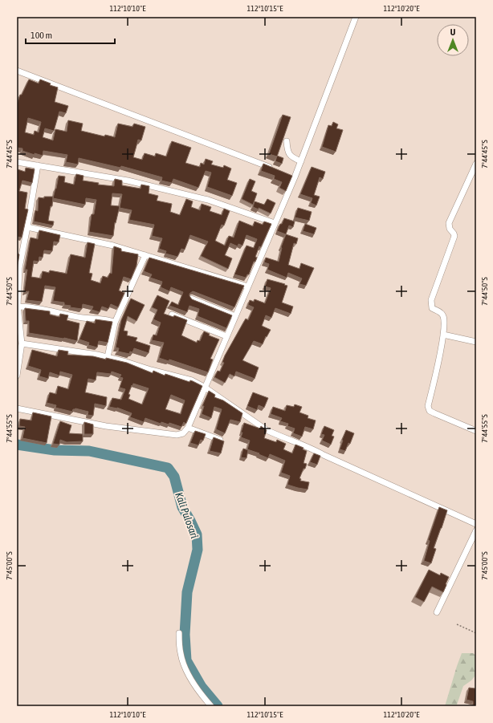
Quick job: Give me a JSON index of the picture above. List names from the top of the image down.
{
  "water": ["Kali Pulosari"],
  "scale_bar": "100 m",
  "north": "top",
  "coordinates": [
    "112°10'10\"E",
    "112°10'15\"E",
    "112°10'20\"E",
    "7°44'45\"S",
    "7°44'50\"S",
    "7°44'55\"S",
    "7°45'00\"S"
  ]
}
